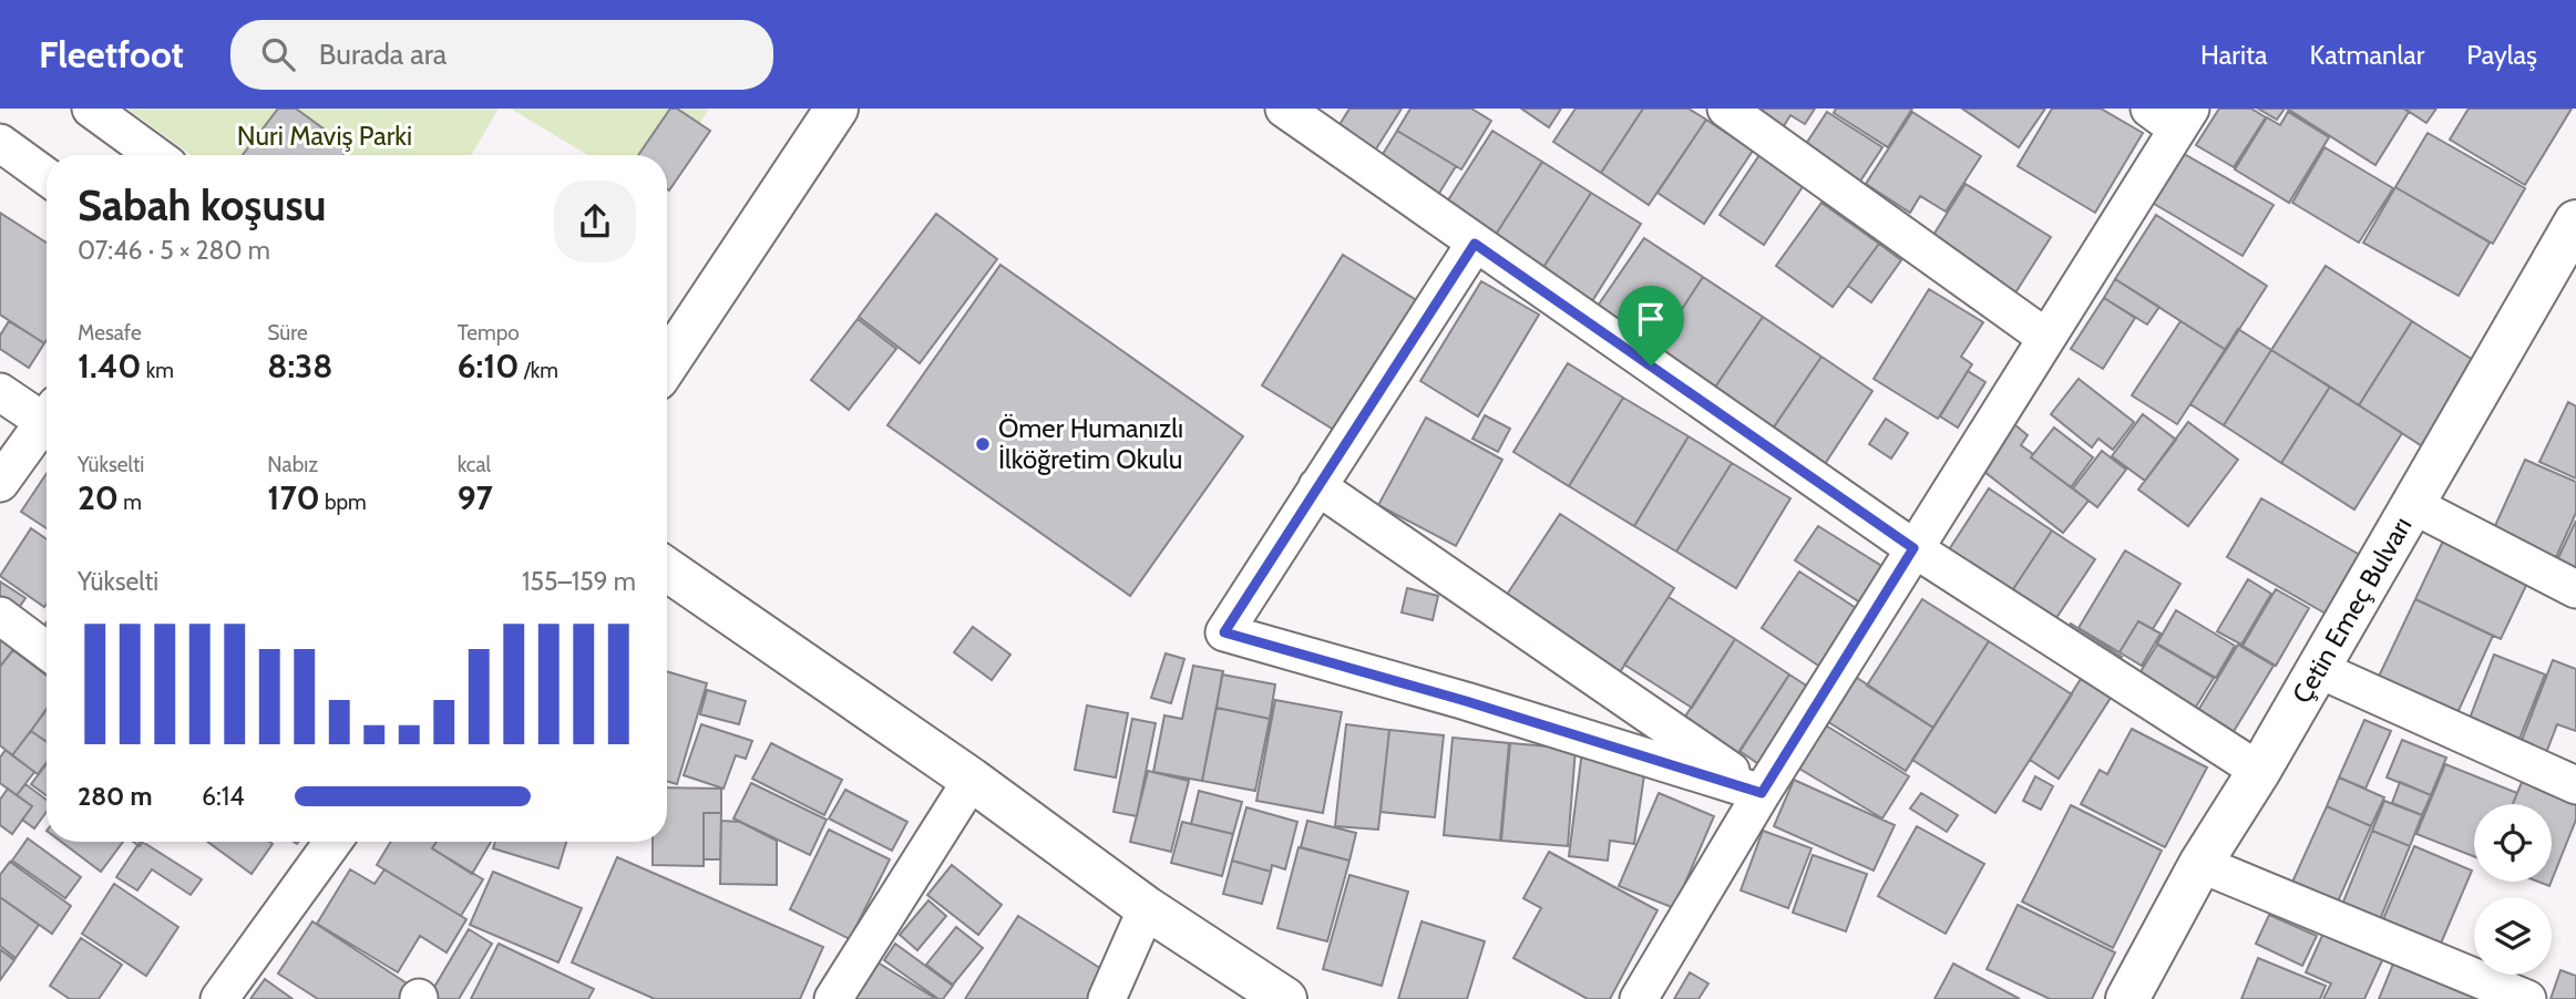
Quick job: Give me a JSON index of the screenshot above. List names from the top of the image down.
{
  "streets": {
    "street": ["Çetin Emeç Bulvarı"]
  },
  "parks": ["Nuri Maviş Parki"],
  "places": ["Ömer Humanızlı İlköğretim Okulu"],
  "page": {
    "header": "Fleetfoot",
    "search": "Burada ara",
    "nav": ["Harita", "Katmanlar", "Paylaş"],
    "heading": ["Sabah koşusu", "07:46 · 5 × 280 m"],
    "stats": [
      ["Mesafe", "1.40 km"],
      ["Süre", "8:38"],
      ["Tempo", "6:10 /km"],
      ["Yükselti", "20 m"],
      ["Nabız", "170 bpm"],
      ["kcal", "97"]
    ],
    "chart": ["Yükselti", "155–159 m"],
    "list": [
      {
        "name": "280 m",
        "note": "6:14"
      }
    ]
  }
}
